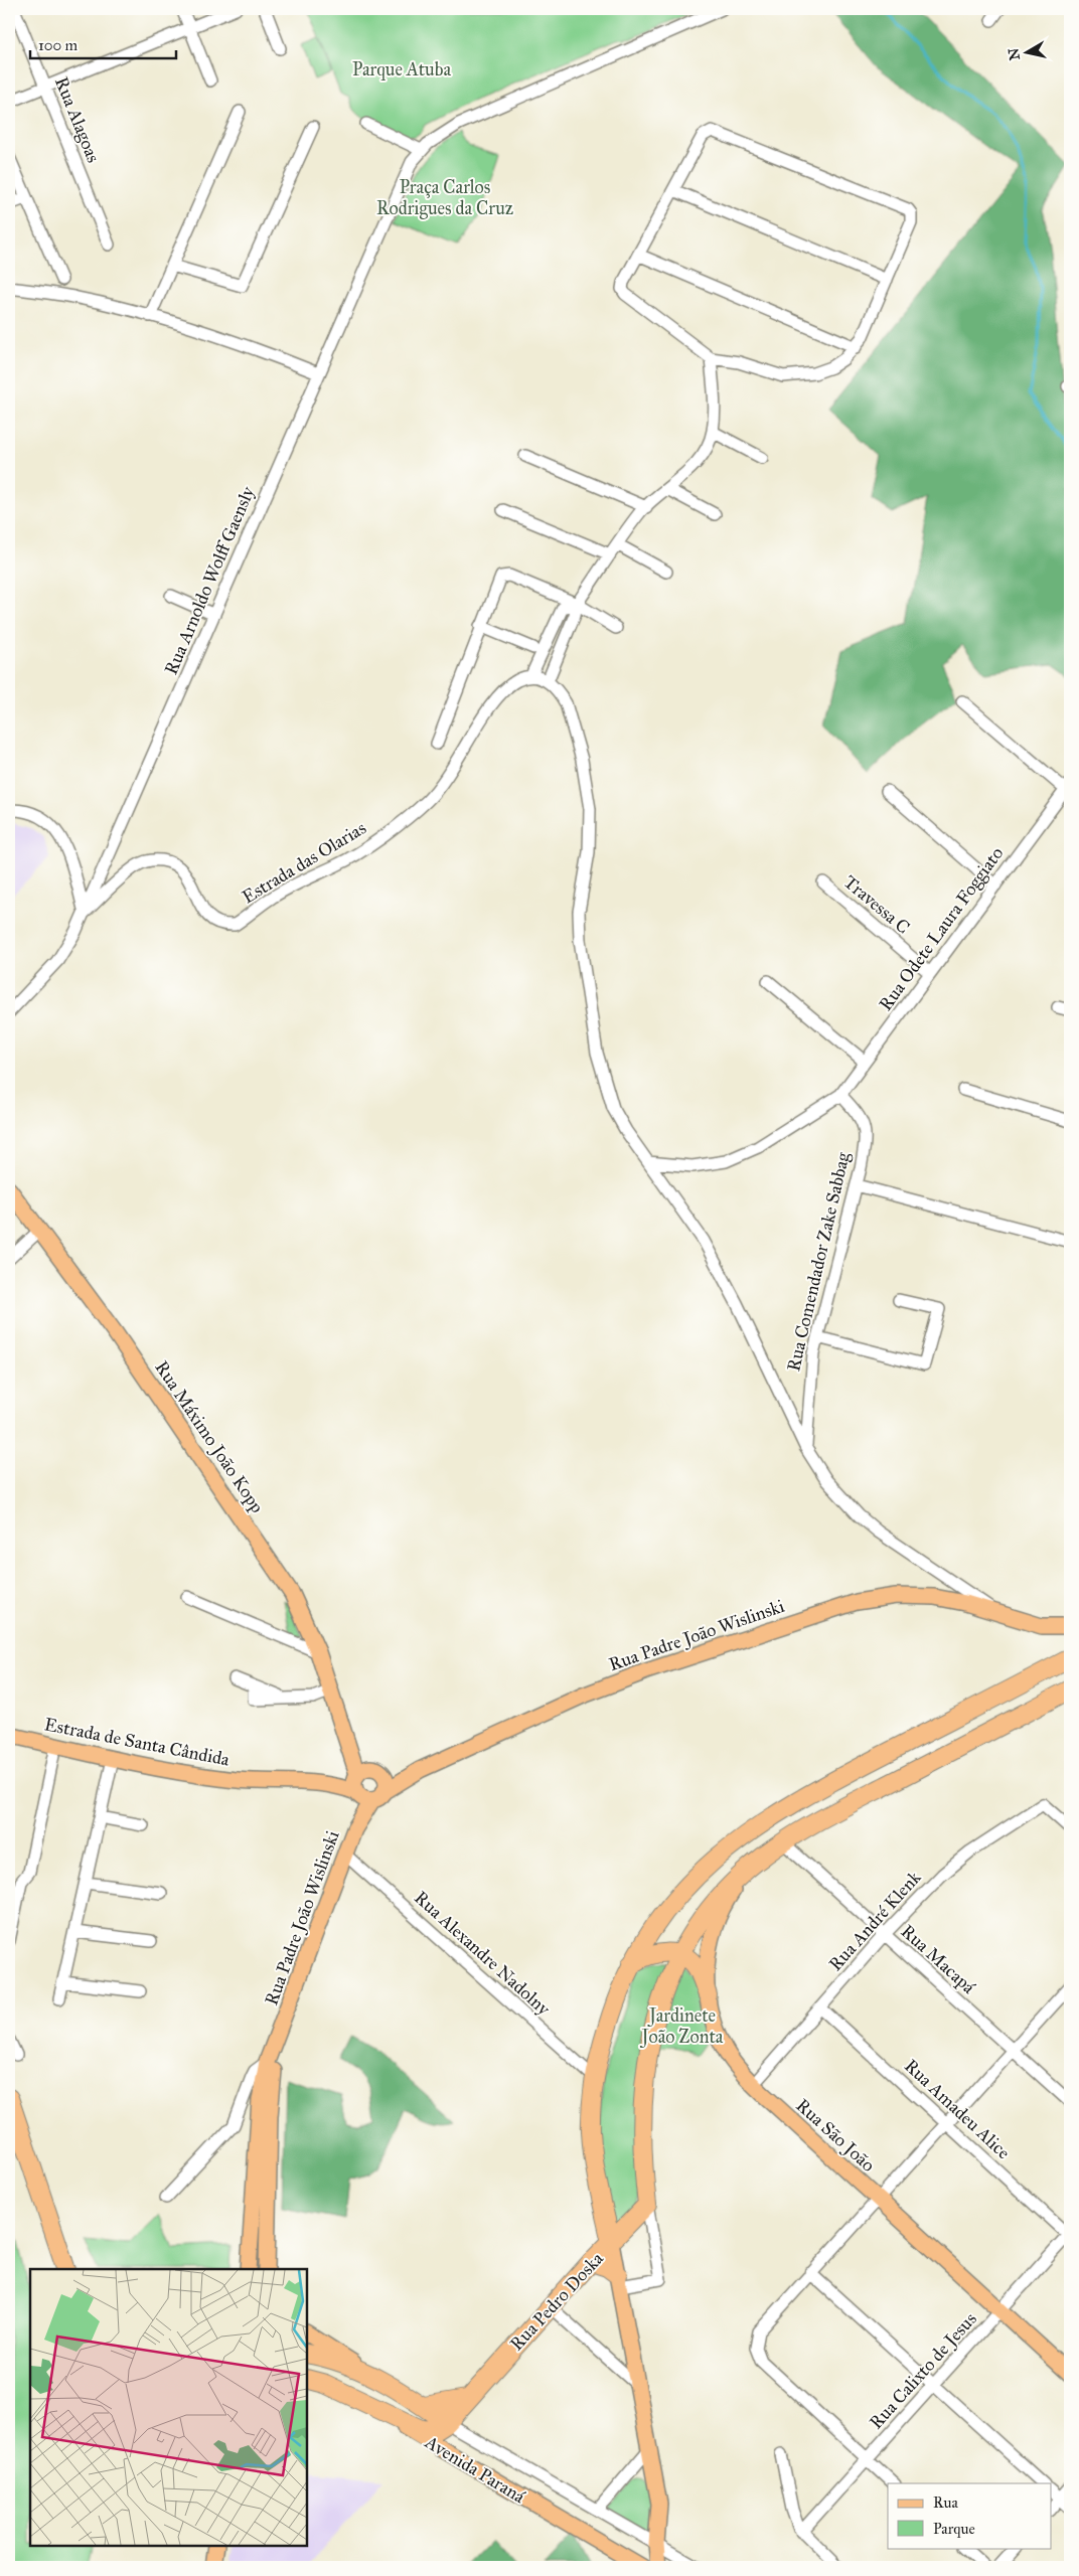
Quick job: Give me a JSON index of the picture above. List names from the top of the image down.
{
  "streets": {
    "highway": ["Rua Pedro Doska", "Avenida Paraná"],
    "main road": [
      "Rua Máximo João Kopp",
      "Rua Padre João Wislinski",
      "Estrada de Santa Cândida",
      "Rua São João"
    ],
    "street": [
      "Rua Alagoas",
      "Rua Arnoldo Wolff Gaensly",
      "Estrada das Olarias",
      "Travessa C",
      "Rua Odete Laura Foggiato",
      "Rua Comendador Zake Sabbag",
      "Rua André Klenk",
      "Rua Alexandre Nadolny",
      "Rua Macapá",
      "Rua Amadeu Alice",
      "Rua Calixto de Jesus"
    ]
  },
  "crossings": [
    ["Rua Arnoldo Wolff Gaensly", "Estrada das Olarias"],
    ["Travessa C", "Rua Odete Laura Foggiato"],
    ["Rua Odete Laura Foggiato", "Rua Comendador Zake Sabbag"],
    ["Rua Máximo João Kopp", "Rua Padre João Wislinski"],
    ["Rua Máximo João Kopp", "Estrada de Santa Cândida"],
    ["Rua Padre João Wislinski", "Estrada de Santa Cândida"],
    ["Rua Padre João Wislinski", "Rua Alexandre Nadolny"],
    ["Rua André Klenk", "Rua Macapá"],
    ["Rua André Klenk", "Rua Amadeu Alice"],
    ["Rua André Klenk", "Rua São João"],
    ["Rua Amadeu Alice", "Rua Calixto de Jesus"],
    ["Rua São João", "Rua Calixto de Jesus"],
    ["Rua Pedro Doska", "Avenida Paraná"]
  ],
  "parks": ["Parque Atuba", "Praça Carlos Rodrigues da Cruz", "Jardinete João Zonta"],
  "legend": ["Rua", "Parque"],
  "scale_bar": "100 m",
  "north": "left"
}
